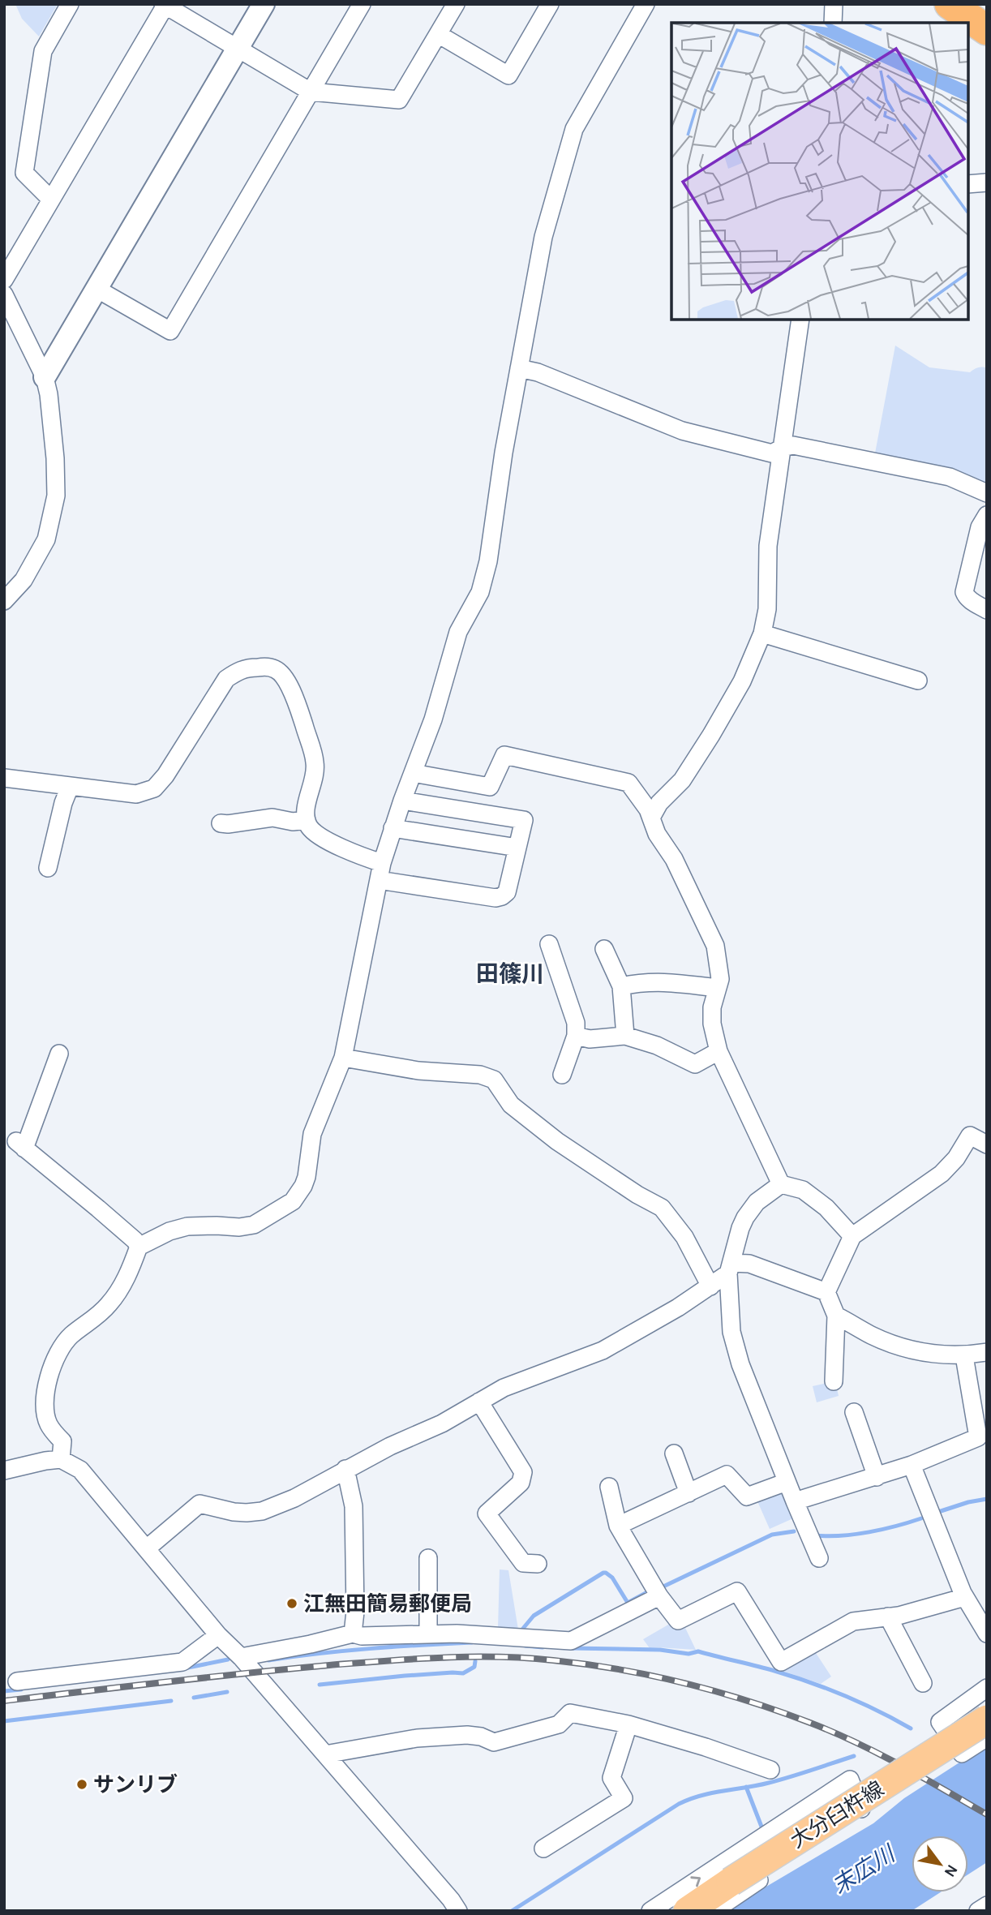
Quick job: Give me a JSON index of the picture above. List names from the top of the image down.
{
  "streets": {
    "main road": ["大分臼杵線"]
  },
  "districts": ["田篠川"],
  "water": ["末広川"],
  "places": ["江無田簡易郵便局", "サンリブ"],
  "north": "bottom right"
}
